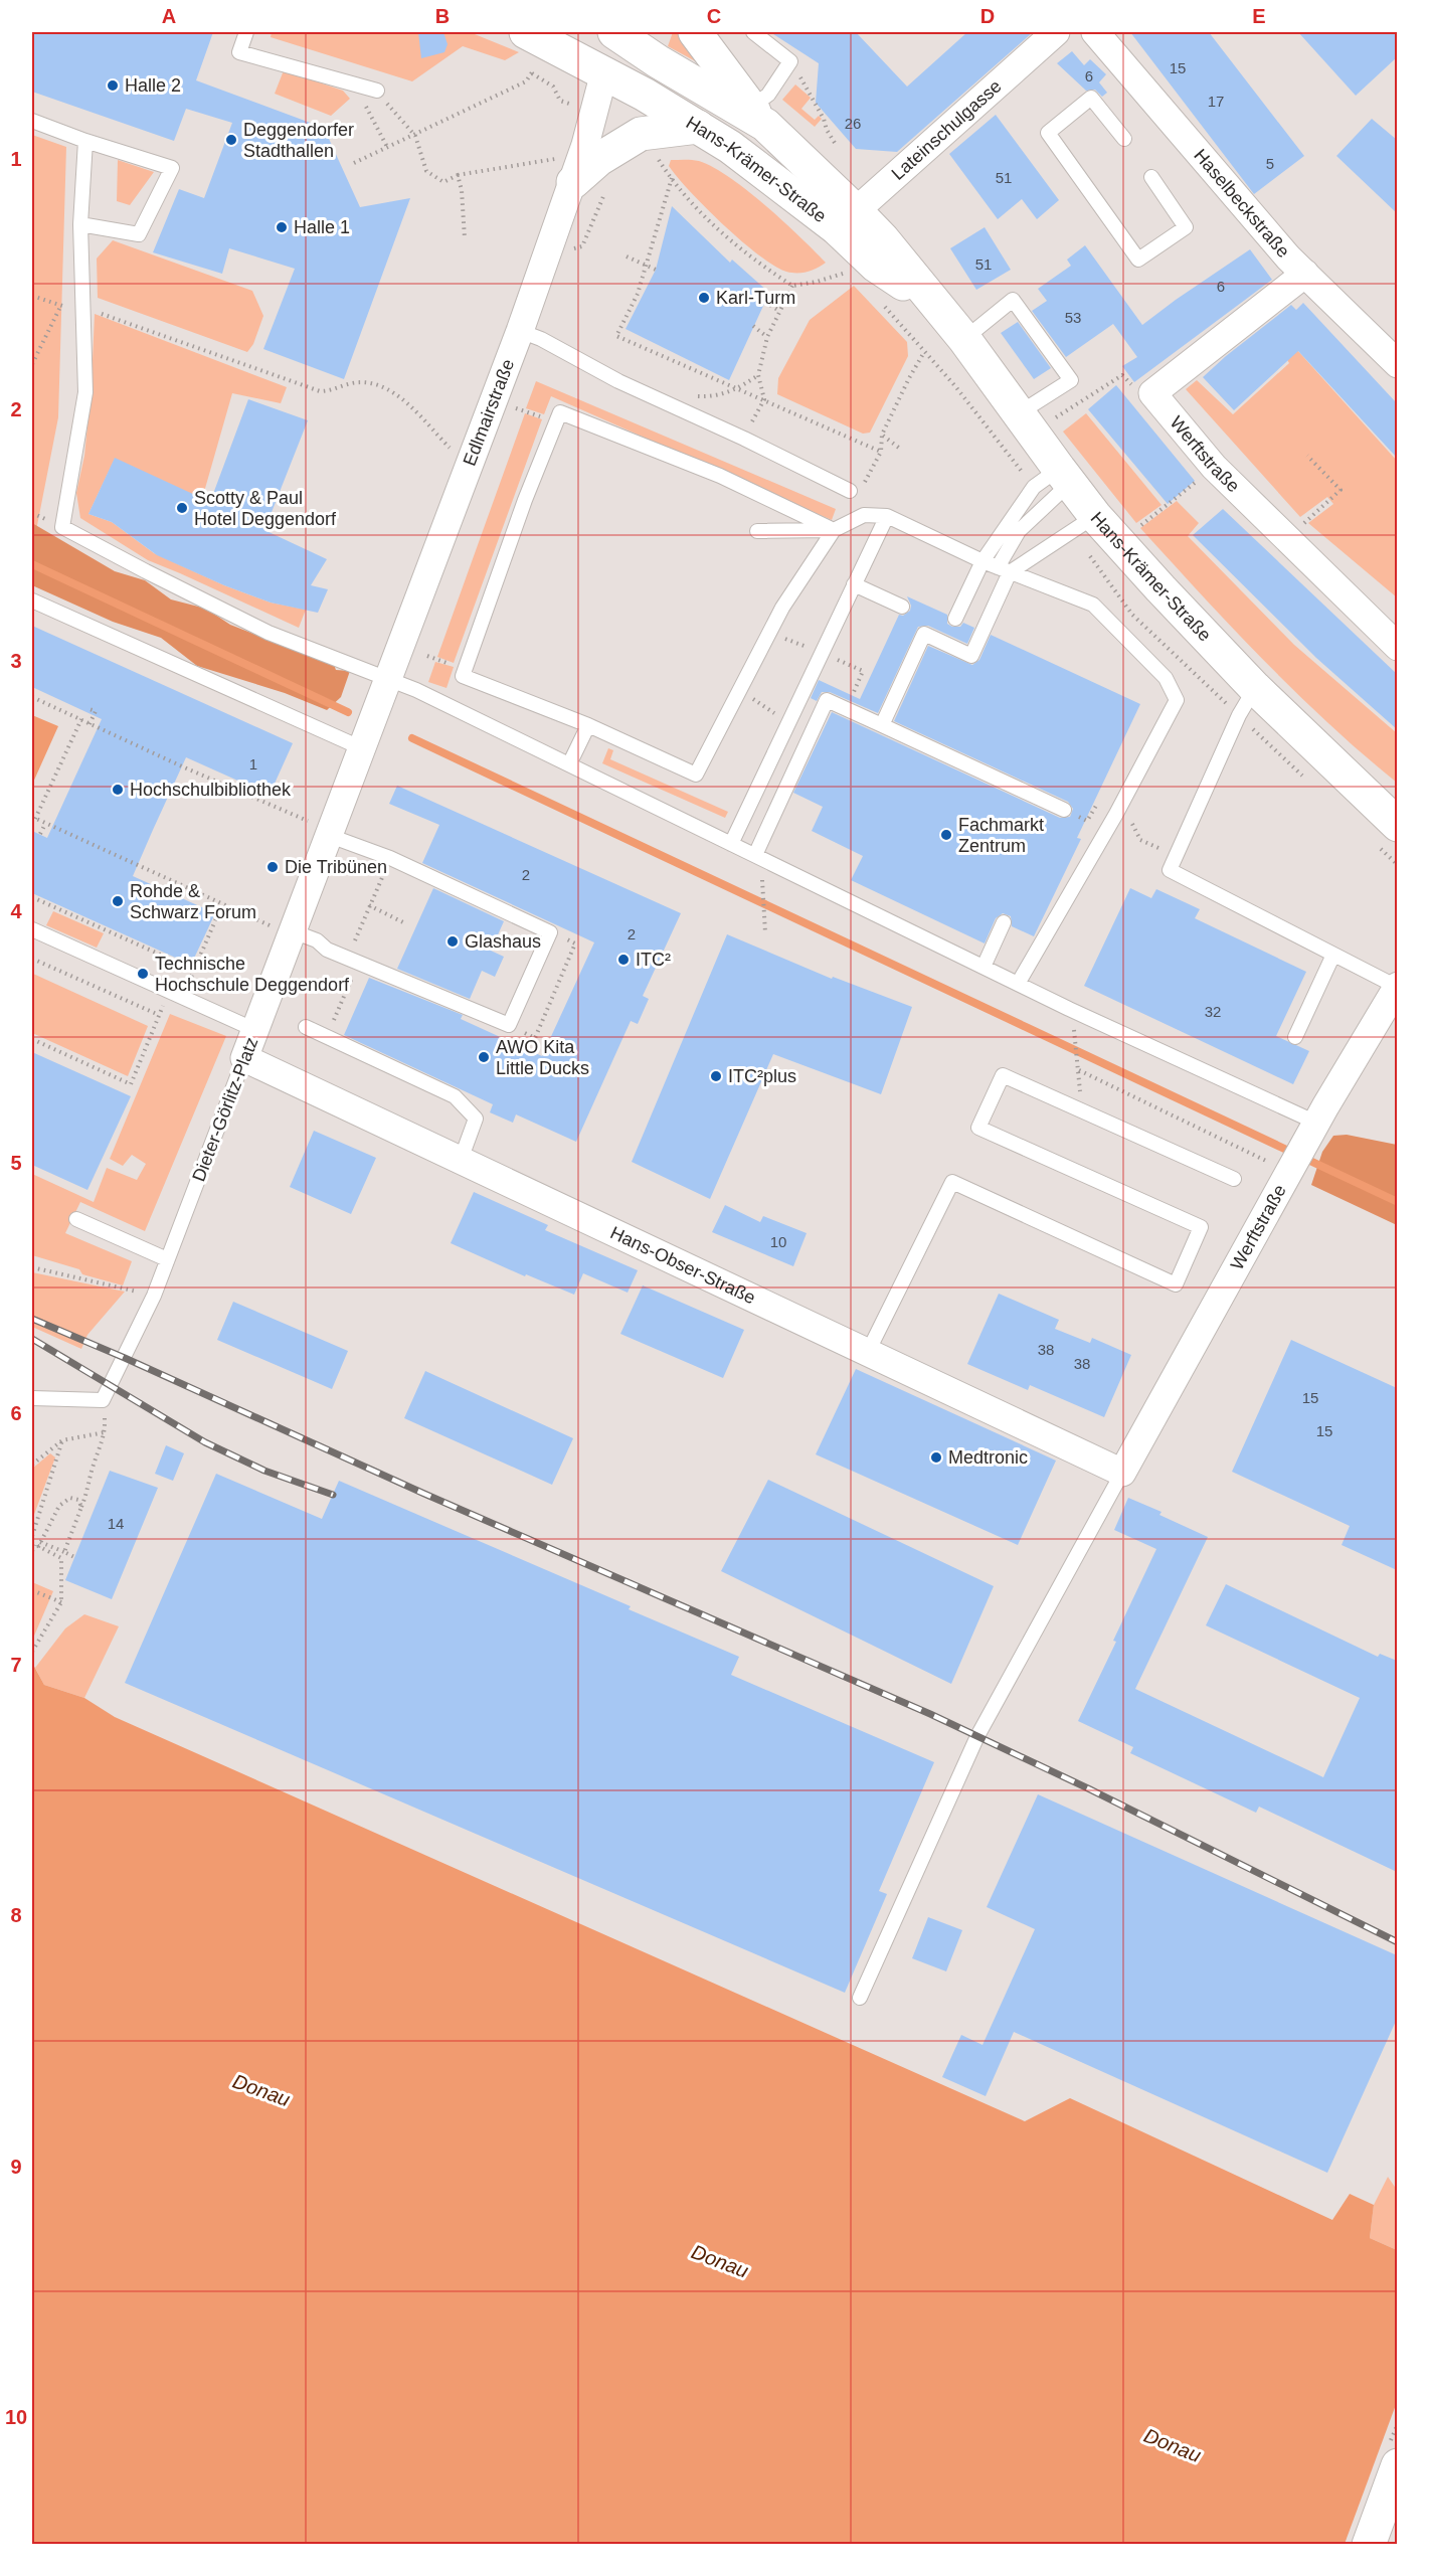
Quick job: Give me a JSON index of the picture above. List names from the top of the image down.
{
  "streets": {
    "main road": ["Hans-Krämer-Straße"],
    "street": [
      "Lateinschulgasse",
      "Haselbeckstraße",
      "Edlmairstraße",
      "Werftstraße",
      "Dieter-Görlitz-Platz",
      "Hans-Obser-Straße"
    ]
  },
  "crossings": [
    ["Lateinschulgasse", "Hans-Krämer-Straße"],
    ["Hans-Krämer-Straße", "Edlmairstraße"],
    ["Edlmairstraße", "Dieter-Görlitz-Platz"],
    ["Werftstraße", "Hans-Obser-Straße"],
    ["Dieter-Görlitz-Platz", "Hans-Obser-Straße"]
  ],
  "water": ["Donau"],
  "places": [
    "Halle 2",
    "Deggendorfer Stadthallen",
    "Halle 1",
    "Karl-Turm",
    "Scotty & Paul Hotel Deggendorf",
    "Hochschulbibliothek",
    "Fachmarkt Zentrum",
    "Die Tribünen",
    "Rohde & Schwarz Forum",
    "Glashaus",
    "ITC²",
    "Technische Hochschule Deggendorf",
    "AWO Kita Little Ducks",
    "ITC²plus",
    "Medtronic"
  ],
  "house_numbers": [
    "15",
    "6",
    "17",
    "26",
    "5",
    "51",
    "51",
    "6",
    "53",
    "1",
    "2",
    "2",
    "32",
    "10",
    "38",
    "38",
    "15",
    "15",
    "14"
  ],
  "grid": {
    "columns": [
      "A",
      "B",
      "C",
      "D",
      "E"
    ],
    "rows": [
      "1",
      "2",
      "3",
      "4",
      "5",
      "6",
      "7",
      "8",
      "9",
      "10"
    ]
  }
}
